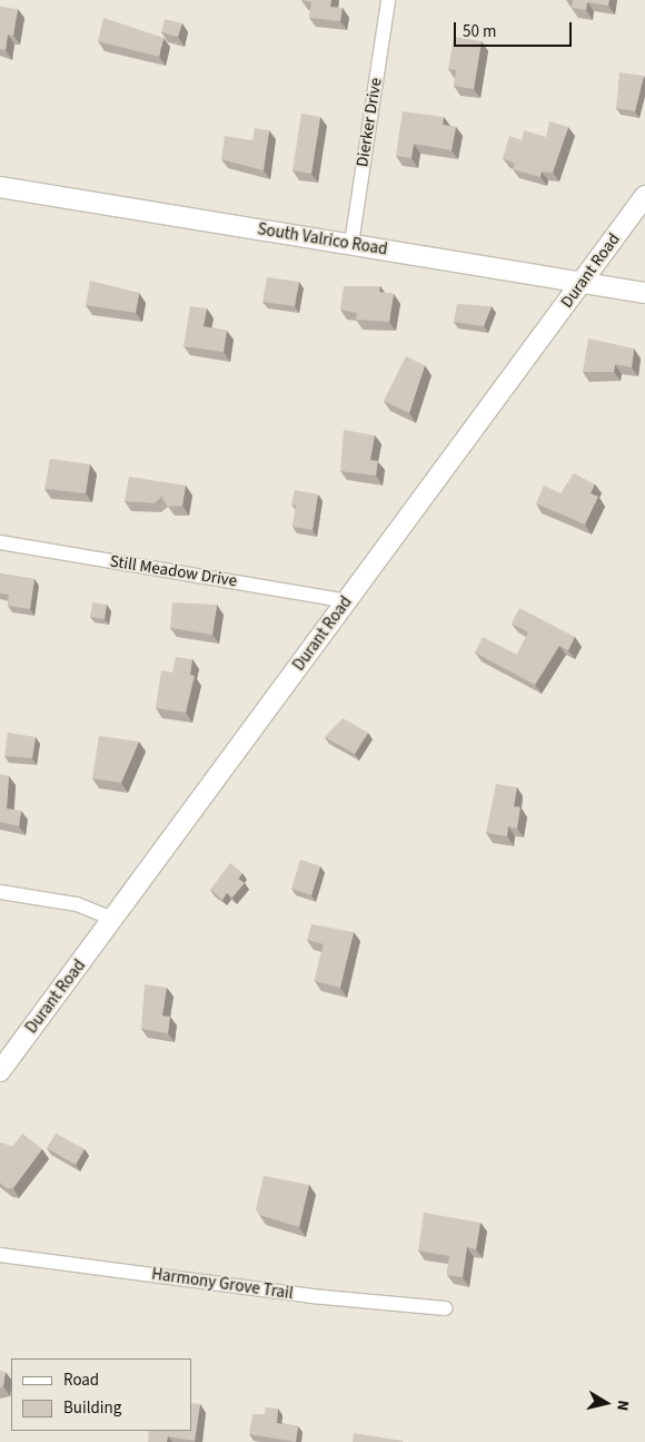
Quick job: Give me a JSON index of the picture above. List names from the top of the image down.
{
  "streets": {
    "street": [
      "Dierker Drive",
      "South Valrico Road",
      "Durant Road",
      "Still Meadow Drive",
      "Harmony Grove Trail"
    ]
  },
  "crossings": [
    ["Dierker Drive", "South Valrico Road"],
    ["South Valrico Road", "Durant Road"],
    ["Durant Road", "Still Meadow Drive"]
  ],
  "legend": ["Road", "Building"],
  "scale_bar": "50 m",
  "north": "right"
}
